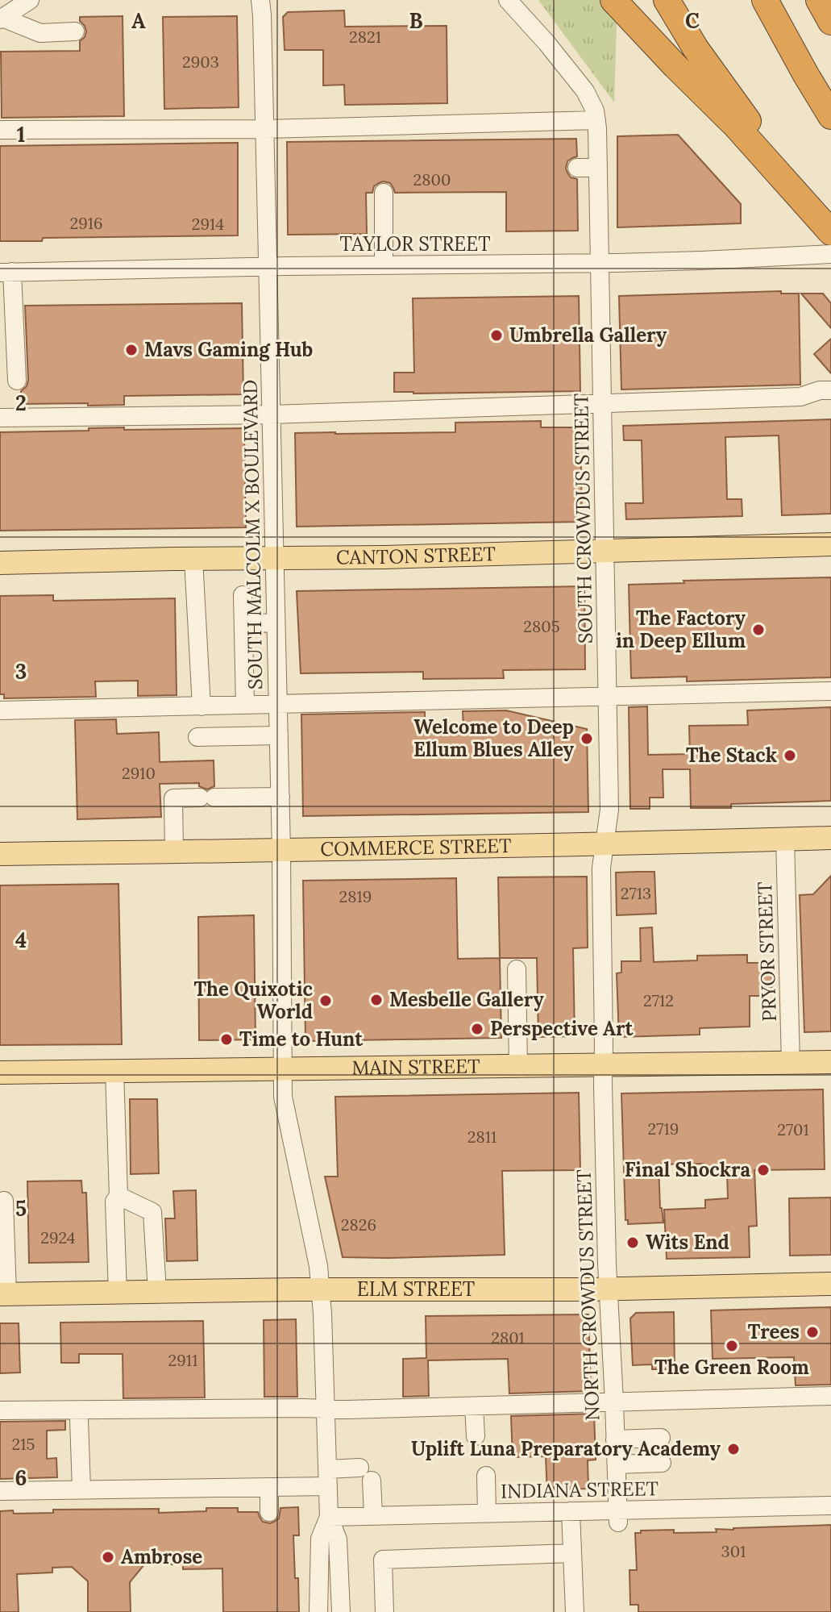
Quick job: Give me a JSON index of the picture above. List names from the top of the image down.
{
  "streets": {
    "main road": [
      "CANTON STREET",
      "COMMERCE STREET",
      "MAIN STREET",
      "ELM STREET"
    ],
    "street": [
      "TAYLOR STREET",
      "SOUTH CROWDUS STREET",
      "SOUTH MALCOLM X BOULEVARD",
      "PRYOR STREET",
      "NORTH CROWDUS STREET",
      "INDIANA STREET"
    ]
  },
  "crossings": [
    ["TAYLOR STREET", "SOUTH CROWDUS STREET"],
    ["TAYLOR STREET", "SOUTH MALCOLM X BOULEVARD"],
    ["SOUTH CROWDUS STREET", "CANTON STREET"],
    ["SOUTH CROWDUS STREET", "COMMERCE STREET"],
    ["SOUTH CROWDUS STREET", "MAIN STREET"],
    ["SOUTH CROWDUS STREET", "NORTH CROWDUS STREET"],
    ["SOUTH MALCOLM X BOULEVARD", "CANTON STREET"],
    ["SOUTH MALCOLM X BOULEVARD", "COMMERCE STREET"],
    ["SOUTH MALCOLM X BOULEVARD", "MAIN STREET"],
    ["SOUTH MALCOLM X BOULEVARD", "ELM STREET"],
    ["SOUTH MALCOLM X BOULEVARD", "INDIANA STREET"],
    ["COMMERCE STREET", "PRYOR STREET"],
    ["PRYOR STREET", "MAIN STREET"],
    ["MAIN STREET", "NORTH CROWDUS STREET"],
    ["ELM STREET", "NORTH CROWDUS STREET"],
    ["NORTH CROWDUS STREET", "INDIANA STREET"]
  ],
  "places": [
    "Umbrella Gallery",
    "Mavs Gaming Hub",
    "The Factory in Deep Ellum",
    "Welcome to Deep Ellum Blues Alley",
    "The Stack",
    "Mesbelle Gallery",
    "The Quixotic World",
    "Perspective Art",
    "Time to Hunt",
    "Final Shockra",
    "Wits End",
    "Trees",
    "The Green Room",
    "Uplift Luna Preparatory Academy",
    "Ambrose"
  ],
  "house_numbers": [
    "2821",
    "2903",
    "2800",
    "2916",
    "2914",
    "2805",
    "2910",
    "2713",
    "2819",
    "2712",
    "2719",
    "2701",
    "2811",
    "2826",
    "2924",
    "2801",
    "2911",
    "215",
    "301"
  ],
  "grid": {
    "columns": ["A", "B", "C"],
    "rows": [
      "1",
      "2",
      "3",
      "4",
      "5",
      "6"
    ]
  }
}
